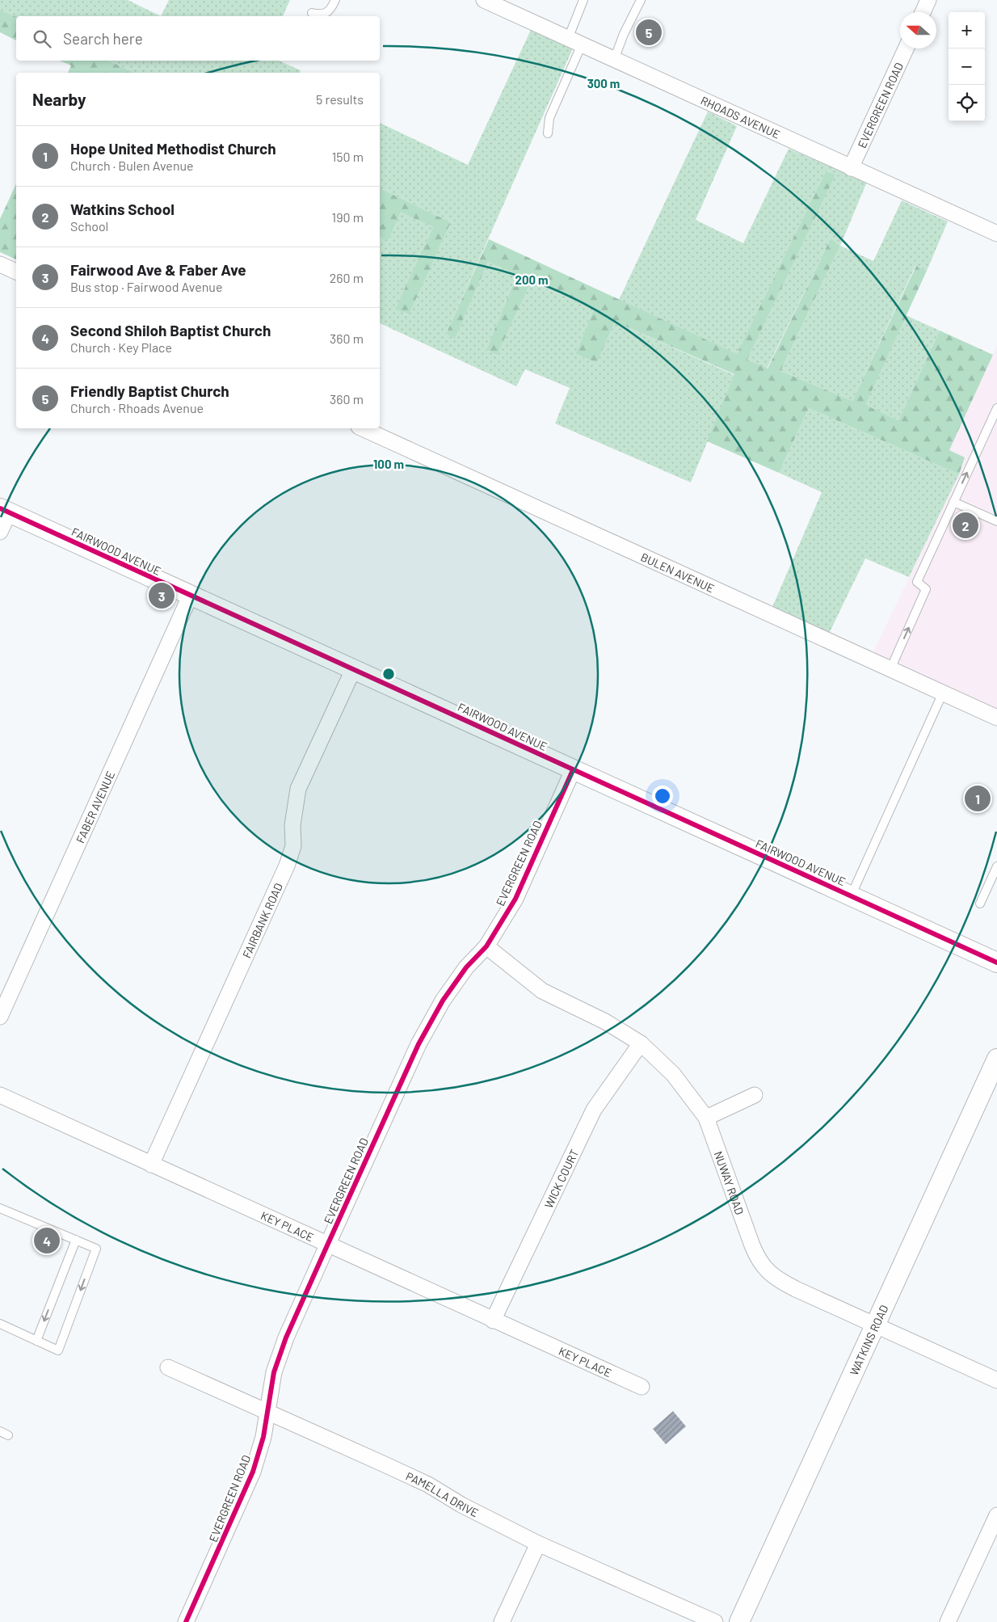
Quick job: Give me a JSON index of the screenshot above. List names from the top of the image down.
{
  "streets": {
    "street": [
      "EVERGREEN ROAD",
      "RHOADS AVENUE",
      "FAIRWOOD AVENUE",
      "BULEN AVENUE",
      "FABER AVENUE",
      "FAIRBANK ROAD",
      "WICK COURT",
      "NUWAY ROAD",
      "KEY PLACE",
      "WATKINS ROAD",
      "PAMELLA DRIVE"
    ]
  },
  "crossings": [
    ["EVERGREEN ROAD", "RHOADS AVENUE"],
    ["EVERGREEN ROAD", "FAIRWOOD AVENUE"],
    ["EVERGREEN ROAD", "NUWAY ROAD"],
    ["EVERGREEN ROAD", "KEY PLACE"],
    ["EVERGREEN ROAD", "PAMELLA DRIVE"],
    ["FAIRWOOD AVENUE", "FABER AVENUE"],
    ["FAIRWOOD AVENUE", "FAIRBANK ROAD"],
    ["FAIRBANK ROAD", "KEY PLACE"],
    ["WICK COURT", "NUWAY ROAD"],
    ["WICK COURT", "KEY PLACE"],
    ["NUWAY ROAD", "WATKINS ROAD"]
  ],
  "north": "left",
  "page": {
    "map_buttons": ["+", "−"],
    "search": "Search here",
    "pins": [
      "5",
      "2",
      "3",
      "1",
      "4"
    ],
    "heading": ["Nearby", "5 results"],
    "list": [
      {
        "mark": "1",
        "name": "Hope United Methodist Church",
        "note": "Church · Bulen Avenue",
        "value": "150 m"
      },
      {
        "mark": "2",
        "name": "Watkins School",
        "note": "School",
        "value": "190 m"
      },
      {
        "mark": "3",
        "name": "Fairwood Ave & Faber Ave",
        "note": "Bus stop · Fairwood Avenue",
        "value": "260 m"
      },
      {
        "mark": "4",
        "name": "Second Shiloh Baptist Church",
        "note": "Church · Key Place",
        "value": "360 m"
      },
      {
        "mark": "5",
        "name": "Friendly Baptist Church",
        "note": "Church · Rhoads Avenue",
        "value": "360 m"
      }
    ]
  },
  "rings": ["300 m", "200 m", "100 m"]
}
